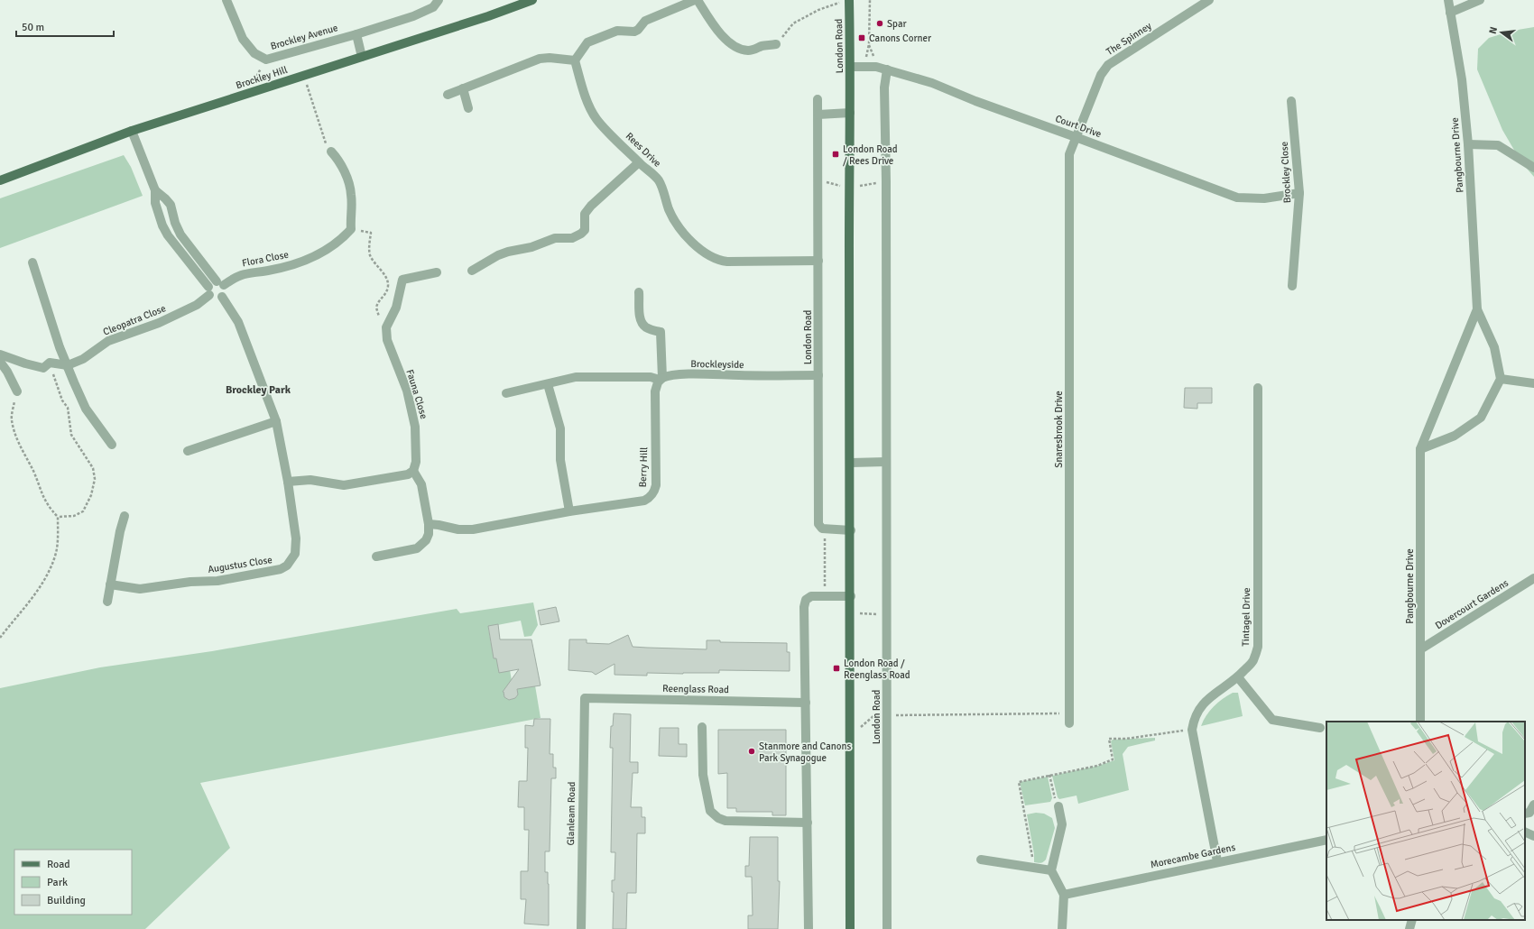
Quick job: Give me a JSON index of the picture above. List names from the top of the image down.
{
  "streets": {
    "main road": ["London Road", "Brockley Hill"],
    "street": [
      "Brockley Avenue",
      "The Spinney",
      "Court Drive",
      "Rees Drive",
      "Pangbourne Drive",
      "Brockley Close",
      "Flora Close",
      "Cleopatra Close",
      "Brockleyside",
      "Fauna Close",
      "Snaresbrook Drive",
      "Berry Hill",
      "Augustus Close",
      "Dovercourt Gardens",
      "Tintagel Drive",
      "Reenglass Road",
      "Glanleam Road",
      "Morecambe Gardens"
    ]
  },
  "crossings": [
    ["The Spinney", "Court Drive"],
    ["The Spinney", "Snaresbrook Drive"],
    ["London Road", "Court Drive"],
    ["London Road", "Rees Drive"],
    ["London Road", "Brockleyside"],
    ["Court Drive", "Brockley Close"],
    ["Court Drive", "Snaresbrook Drive"],
    ["Pangbourne Drive", "Dovercourt Gardens"],
    ["Flora Close", "Cleopatra Close"],
    ["Brockleyside", "Berry Hill"],
    ["Tintagel Drive", "Morecambe Gardens"],
    ["Reenglass Road", "Glanleam Road"]
  ],
  "districts": ["Brockley Park"],
  "places": {
    "other": ["Spar", "Stanmore and Canons Park Synagogue"],
    "transit": ["Canons Corner", "London Road / Rees Drive", "London Road / Reenglass Road"]
  },
  "legend": ["Road", "Park", "Building"],
  "scale_bar": "50 m",
  "north": "left"
}
